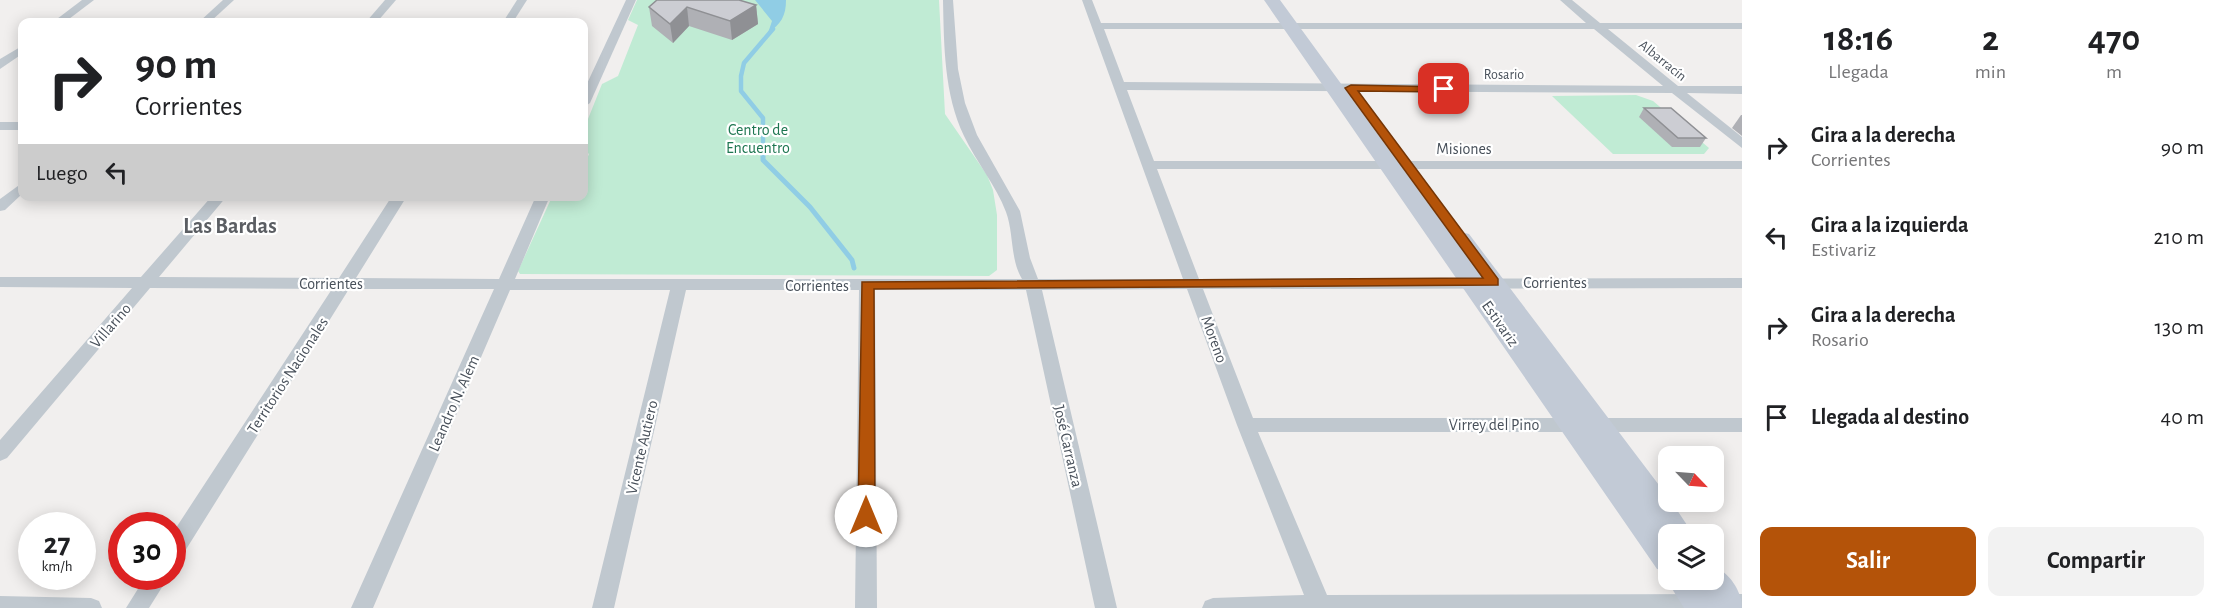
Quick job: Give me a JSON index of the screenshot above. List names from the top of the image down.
{
  "streets": {
    "main road": ["Estivariz"],
    "street": [
      "Albarracín",
      "Rosario",
      "Misiones",
      "Corrientes",
      "Villarino",
      "Moreno",
      "Territorios Nacionales",
      "Leandro N. Alem",
      "Virrey del Pino",
      "José Carranza",
      "Vicente Autiero"
    ]
  },
  "crossings": [
    ["Albarracín", "Rosario"],
    ["Rosario", "Estivariz"],
    ["Rosario", "Moreno"],
    ["Misiones", "Estivariz"],
    ["Misiones", "Moreno"],
    ["Corrientes", "Estivariz"],
    ["Corrientes", "Villarino"],
    ["Corrientes", "Moreno"],
    ["Corrientes", "Territorios Nacionales"],
    ["Corrientes", "Leandro N. Alem"],
    ["Corrientes", "José Carranza"],
    ["Corrientes", "Vicente Autiero"],
    ["Estivariz", "Virrey del Pino"],
    ["Moreno", "Virrey del Pino"]
  ],
  "districts": ["Las Bardas"],
  "parks": ["Centro de Encuentro"],
  "north": "bottom right",
  "page": {
    "eta": [
      "18:16",
      "Llegada",
      "2",
      "min",
      "470",
      "m"
    ],
    "turn": ["90 m", "Corrientes"],
    "list": [
      {
        "name": "Gira a la derecha",
        "note": "Corrientes",
        "value": "90 m"
      },
      {
        "name": "Gira a la izquierda",
        "note": "Estivariz",
        "value": "210 m"
      },
      {
        "name": "Gira a la derecha",
        "note": "Rosario",
        "value": "130 m"
      },
      {
        "name": "Llegada al destino",
        "value": "40 m"
      }
    ],
    "then": "Luego",
    "speed": "27 km/h",
    "limit": "30",
    "buttons": ["Salir", "Compartir"]
  }
}
